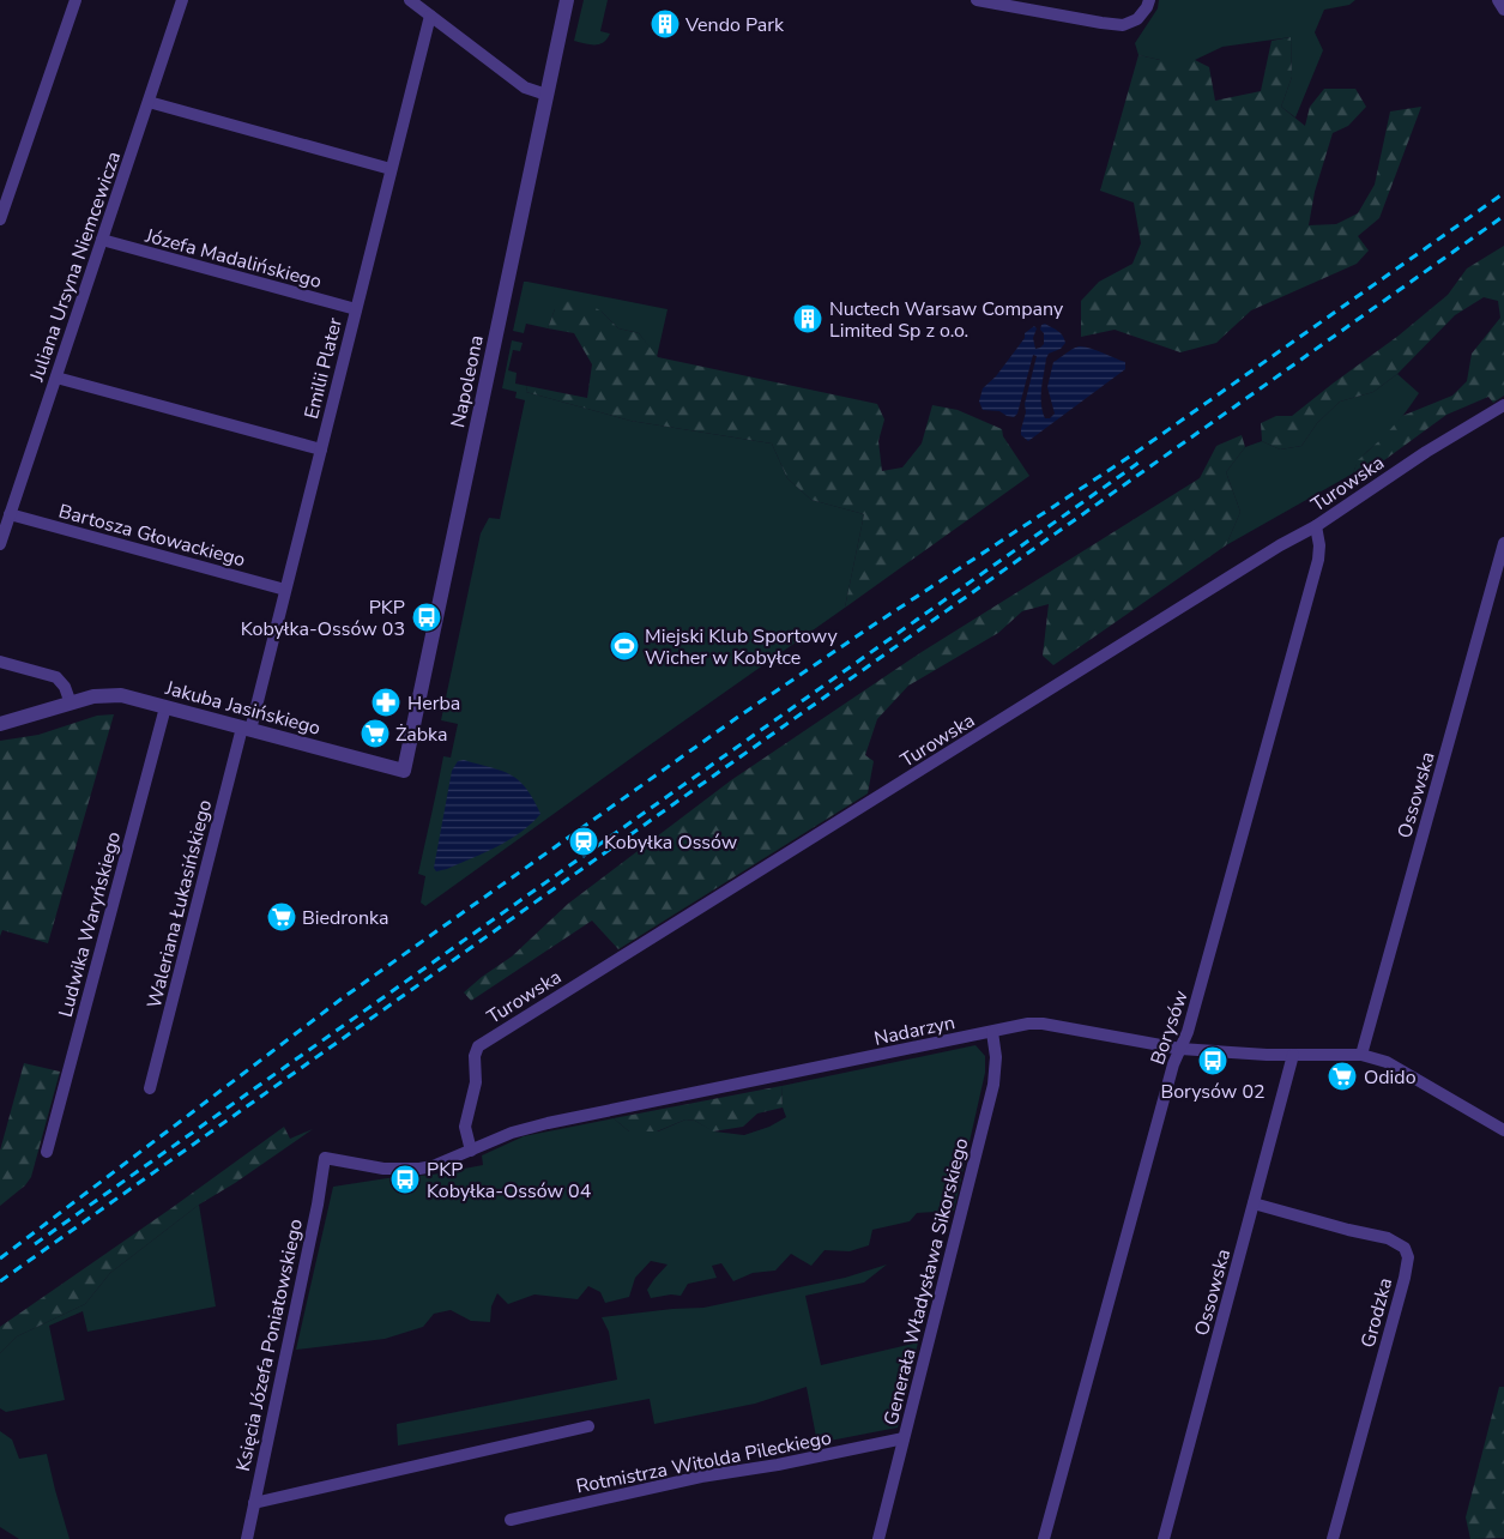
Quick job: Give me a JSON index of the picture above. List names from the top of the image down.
{
  "streets": {
    "street": [
      "Józefa Madalińskiego",
      "Juliana Ursyna Niemcewicza",
      "Emilii Plater",
      "Napoleona",
      "Turowska",
      "Bartosza Głowackiego",
      "Jakuba Jasińskiego",
      "Ossowska",
      "Waleriana Łukasińskiego",
      "Ludwika Waryńskiego",
      "Borysów",
      "Nadarzyn",
      "Generała Władysława Sikorskiego",
      "Grodzka",
      "Księcia Józefa Poniatowskiego",
      "Rotmistrza Witolda Pileckiego"
    ]
  },
  "crossings": [
    ["Józefa Madalińskiego", "Juliana Ursyna Niemcewicza"],
    ["Józefa Madalińskiego", "Emilii Plater"],
    ["Juliana Ursyna Niemcewicza", "Bartosza Głowackiego"],
    ["Emilii Plater", "Bartosza Głowackiego"],
    ["Emilii Plater", "Jakuba Jasińskiego"],
    ["Emilii Plater", "Waleriana Łukasińskiego"],
    ["Napoleona", "Jakuba Jasińskiego"],
    ["Turowska", "Borysów"],
    ["Turowska", "Nadarzyn"],
    ["Jakuba Jasińskiego", "Waleriana Łukasińskiego"],
    ["Jakuba Jasińskiego", "Ludwika Waryńskiego"],
    ["Ossowska", "Nadarzyn"],
    ["Ossowska", "Grodzka"],
    ["Borysów", "Nadarzyn"],
    ["Nadarzyn", "Generała Władysława Sikorskiego"],
    ["Nadarzyn", "Księcia Józefa Poniatowskiego"],
    ["Generała Władysława Sikorskiego", "Rotmistrza Witolda Pileckiego"]
  ],
  "places": {
    "building": ["Vendo Park", "Nuctech Warsaw Company Limited Sp z o.o."],
    "bus stop": ["PKP Kobyłka-Ossów 03", "Borysów 02", "PKP Kobyłka-Ossów 04"],
    "sports": ["Miejski Klub Sportowy Wicher w Kobyłce"],
    "pharmacy": ["Herba"],
    "supermarket": ["Żabka", "Biedronka", "Odido"],
    "station": ["Kobyłka Ossów"]
  }
}
